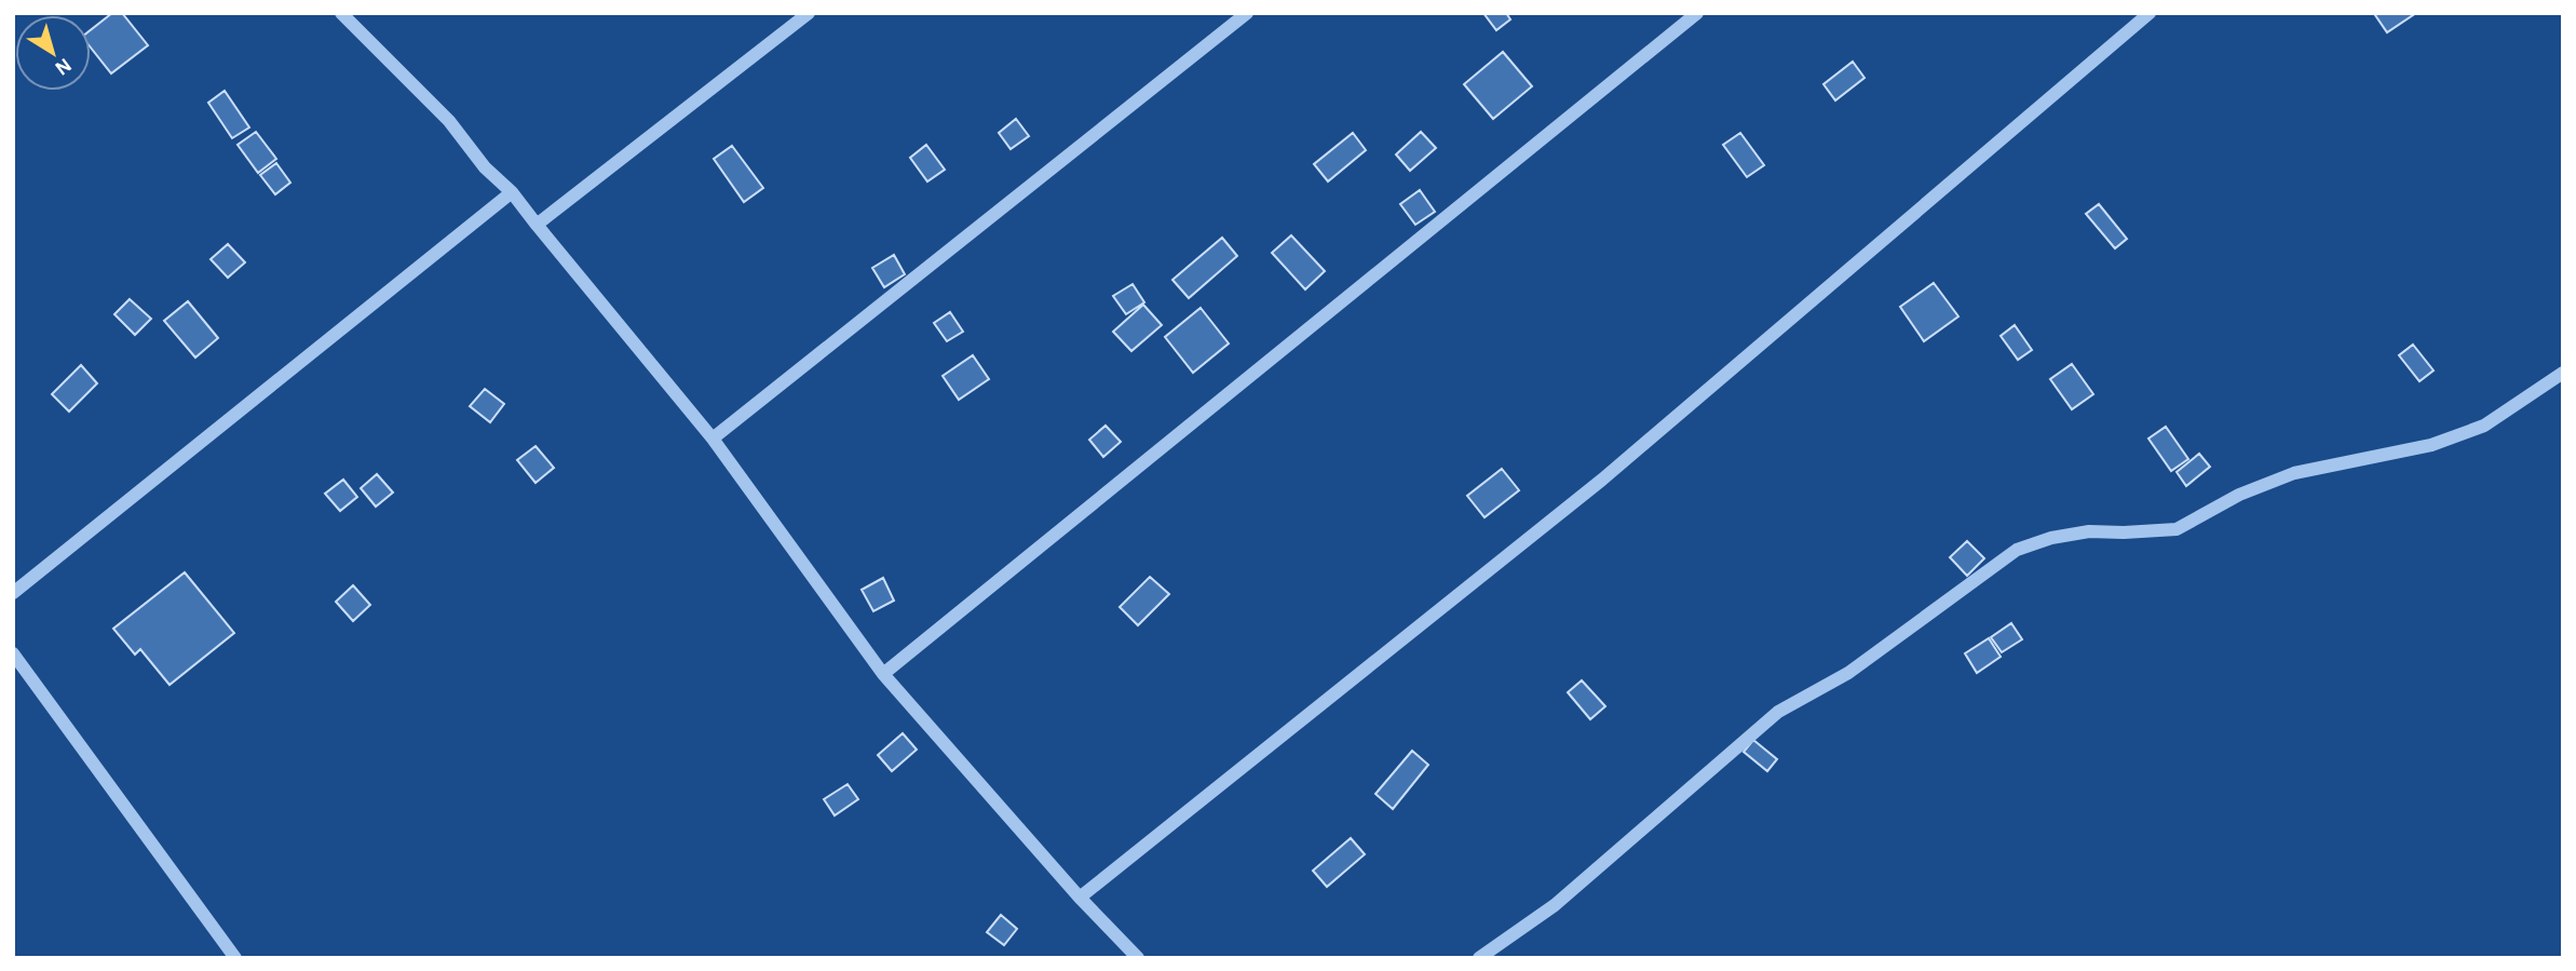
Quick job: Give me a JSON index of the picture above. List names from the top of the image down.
{
  "north": "bottom right"
}
